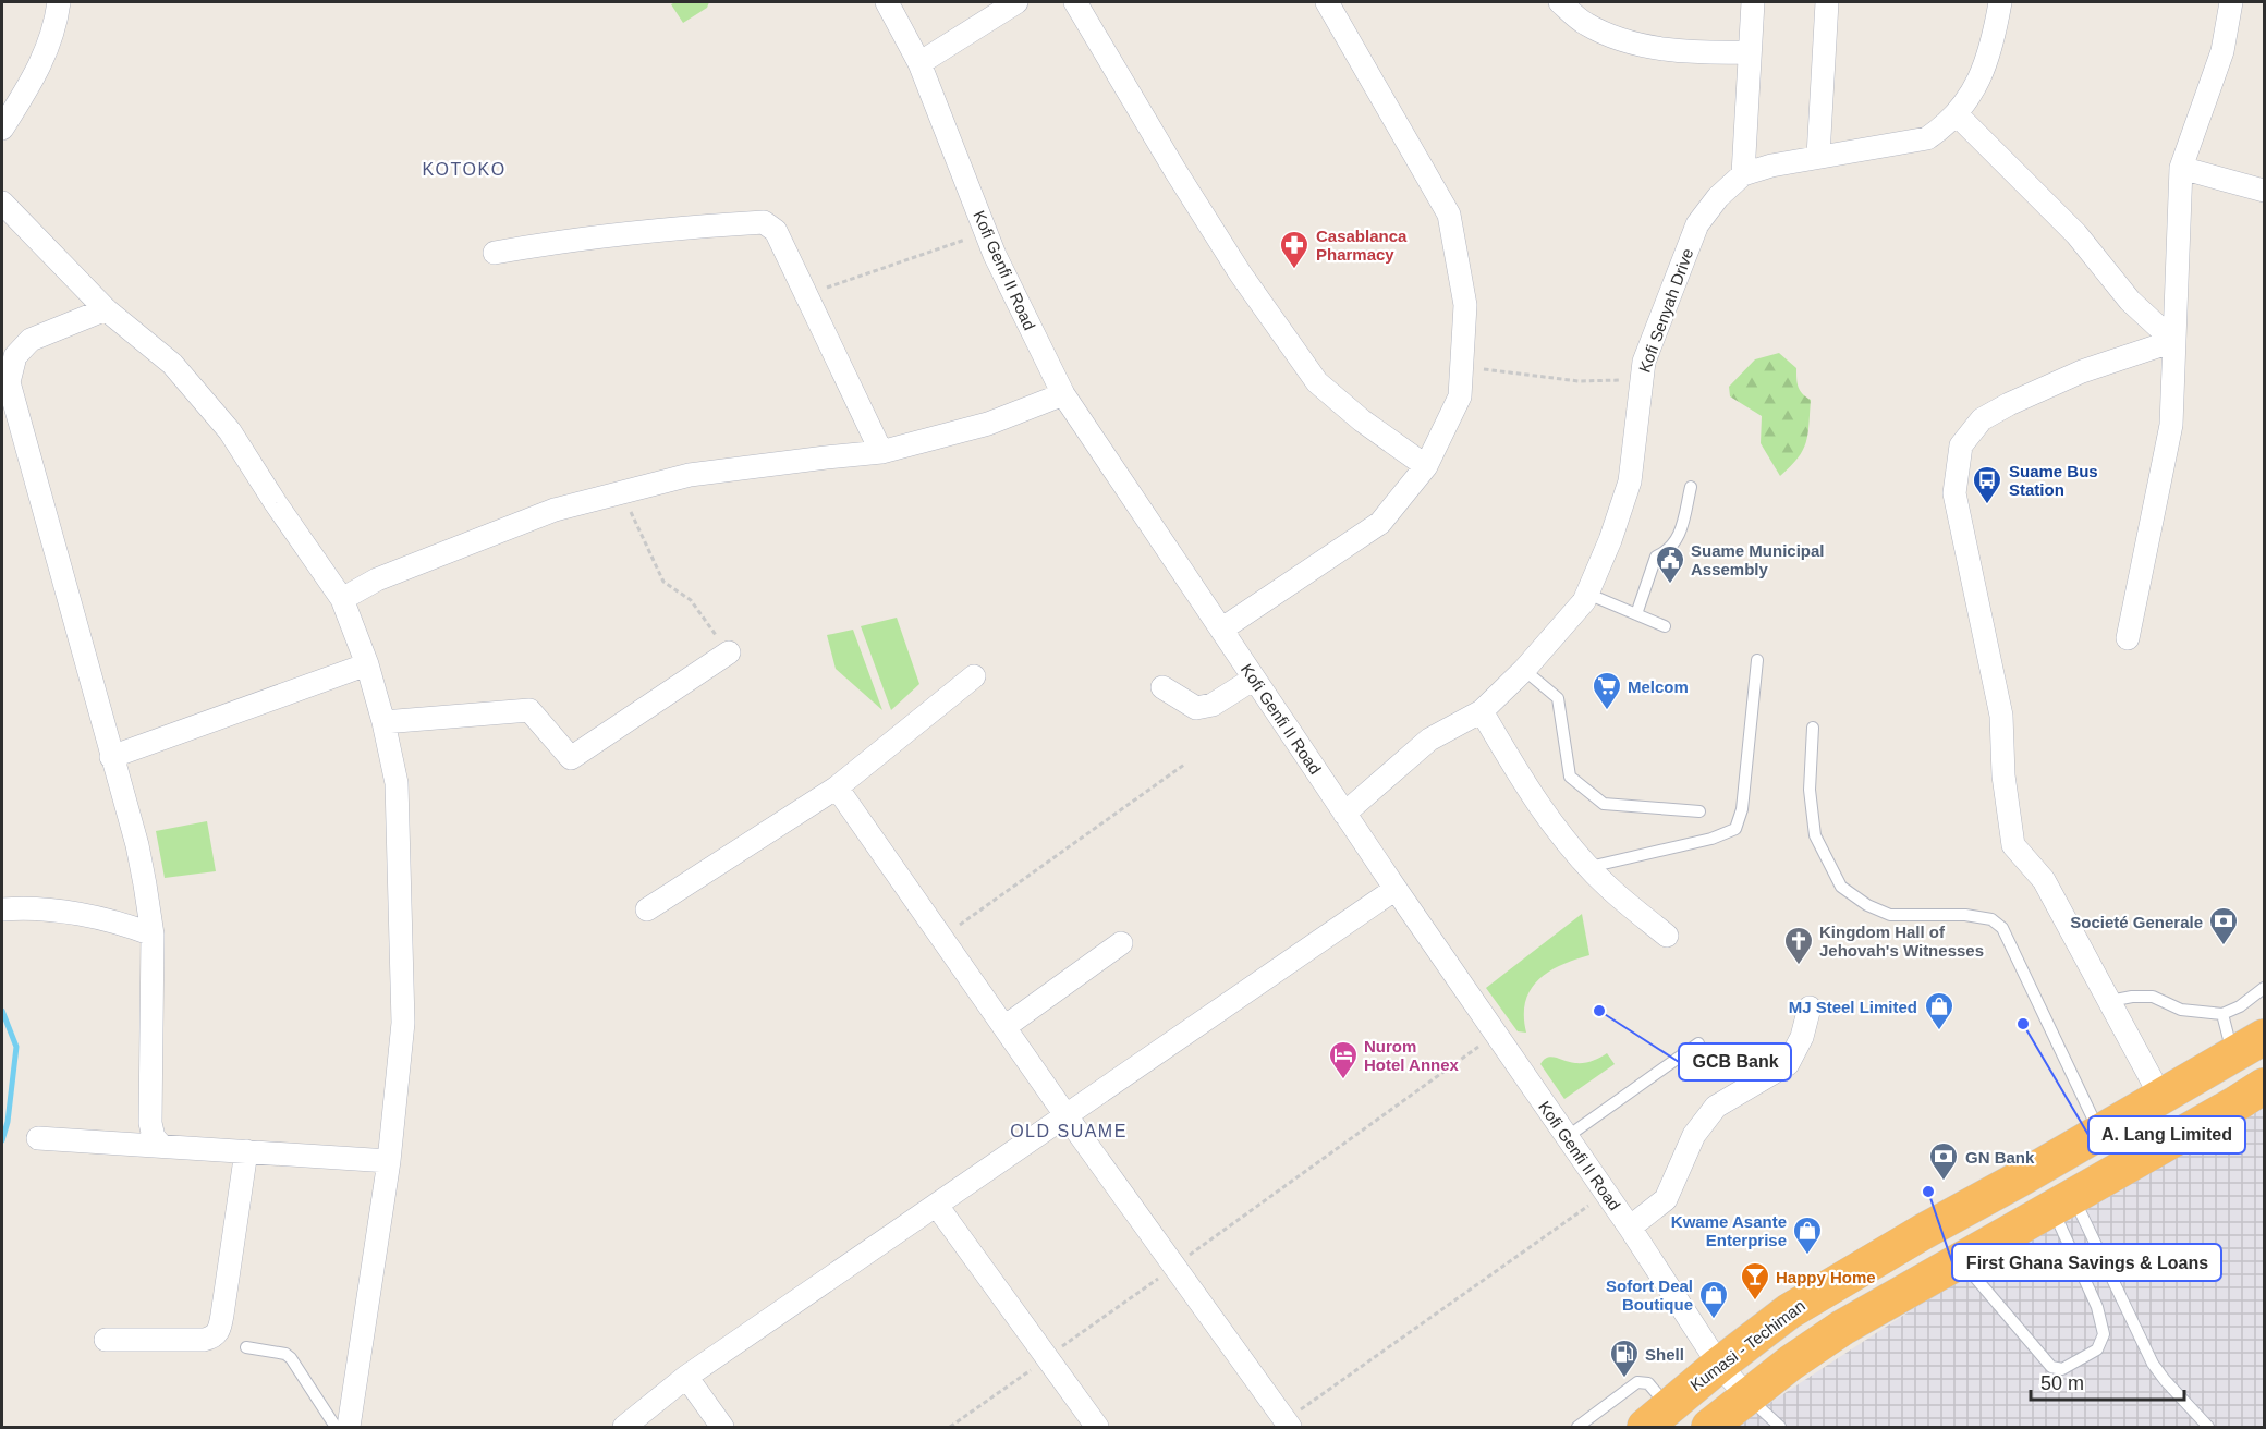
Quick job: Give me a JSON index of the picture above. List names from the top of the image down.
{
  "streets": {
    "highway": ["Kumasi - Techiman"],
    "street": ["Kofi Genfi II Road", "Kofi Senyah Drive"]
  },
  "crossings": [
    ["Kofi Genfi II Road", "Kofi Senyah Drive"],
    ["Kofi Genfi II Road", "Kumasi - Techiman"]
  ],
  "districts": ["KOTOKO", "OLD SUAME"],
  "places": {
    "pharmacy": ["Casablanca Pharmacy"],
    "bus stop": ["Suame Bus Station"],
    "public building": ["Suame Municipal Assembly"],
    "supermarket": ["Melcom"],
    "bank": ["Societé Generale", "GN Bank"],
    "church": ["Kingdom Hall of Jehovah's Witnesses"],
    "other": ["GCB Bank", "A. Lang Limited", "First Ghana Savings & Loans"],
    "shop": ["MJ Steel Limited", "Kwame Asante Enterprise", "Sofort Deal Boutique"],
    "hotel": ["Nurom Hotel Annex"],
    "bar": ["Happy Home"],
    "fuel station": ["Shell"]
  },
  "scale_bar": "50 m"
}
